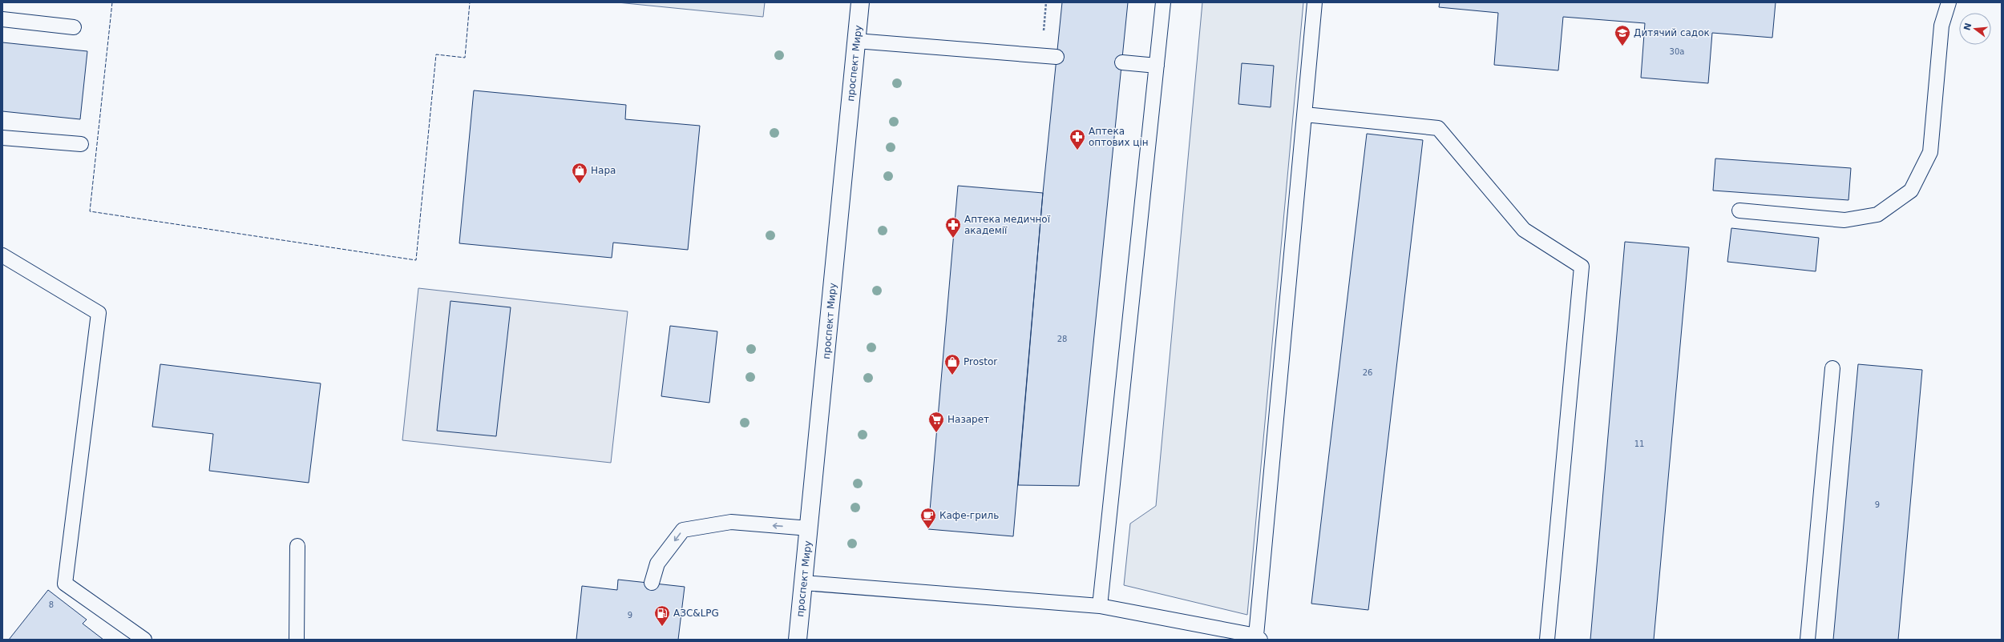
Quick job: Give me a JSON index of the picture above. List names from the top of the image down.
{
  "streets": {
    "main road": ["проспект Миру"]
  },
  "places": {
    "school or university": ["Дитячий садок"],
    "pharmacy": ["Аптека оптових цін", "Аптека медичної академії"],
    "shop": ["Нара", "Prostor"],
    "supermarket": ["Назарет"],
    "cafe": ["Кафе-гриль"],
    "fuel station": ["АЗС&LPG"]
  },
  "house_numbers": [
    "30а",
    "28",
    "26",
    "11",
    "9",
    "8",
    "9"
  ],
  "north": "left"
}
